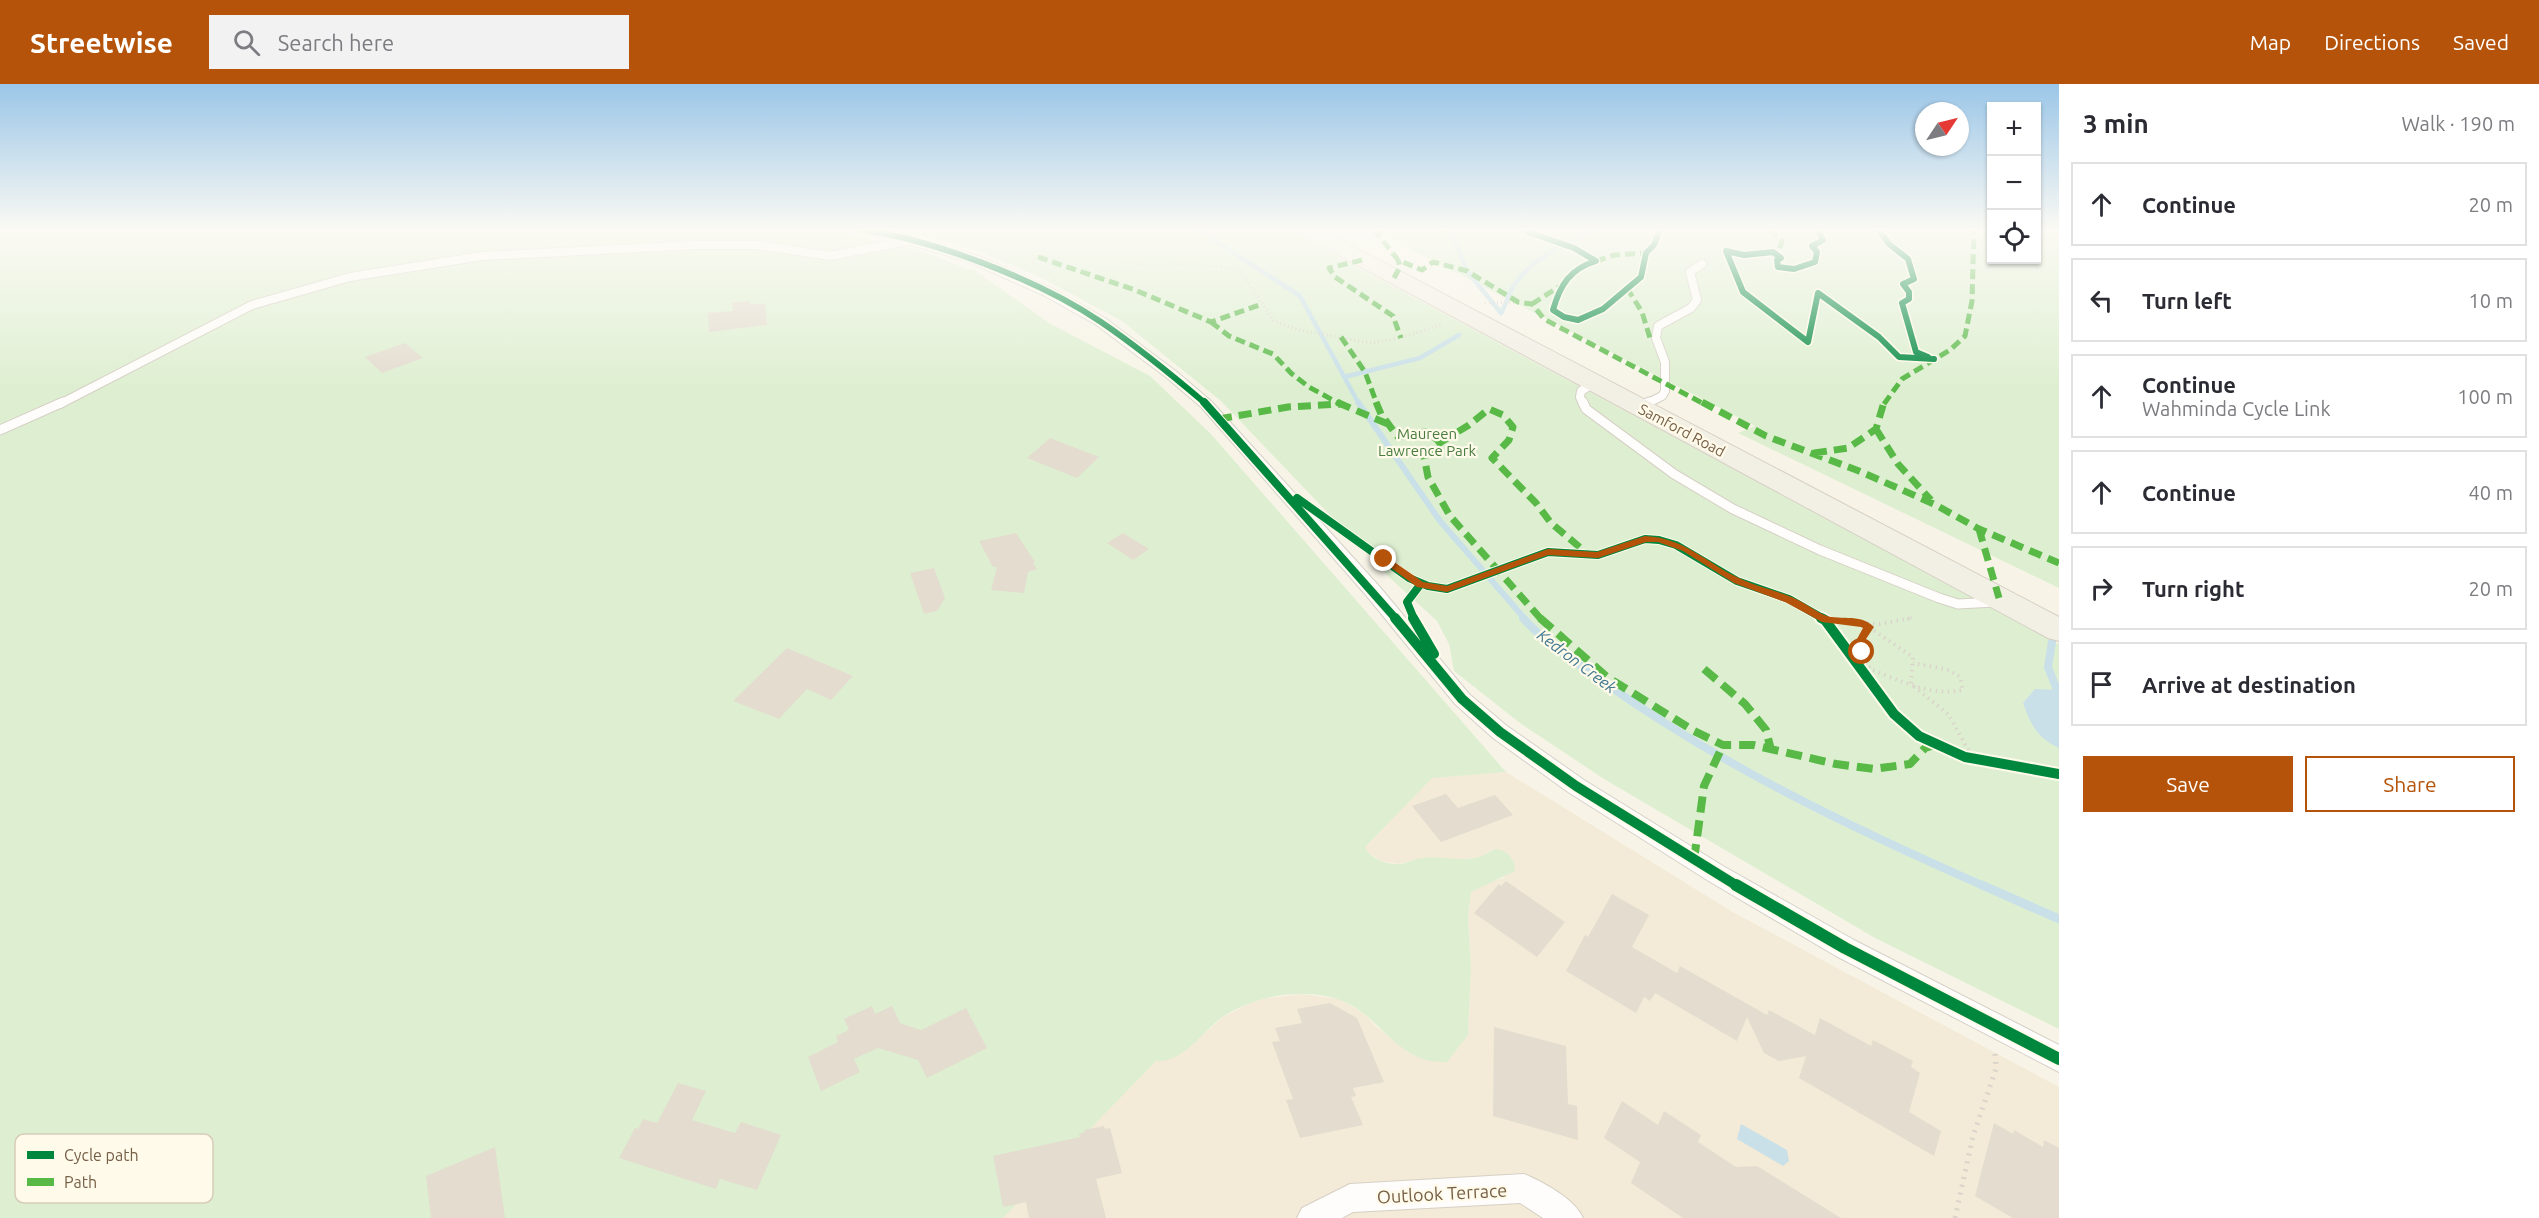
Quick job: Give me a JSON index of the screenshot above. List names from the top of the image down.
{
  "streets": {
    "main road": ["Samford Road"],
    "street": ["Outlook Terrace"]
  },
  "water": ["Kedron Creek"],
  "parks": ["Maureen Lawrence Park"],
  "legend": ["Cycle path", "Path"],
  "north": "top right",
  "page": {
    "header": "Streetwise",
    "search": "Search here",
    "nav": ["Map", "Directions", "Saved"],
    "heading": ["3 min", "Walk · 190 m"],
    "map_buttons": ["+", "−"],
    "list": [
      ["Continue", "20 m"],
      ["Turn left", "10 m"],
      ["Continue", "Wahminda Cycle Link", "100 m"],
      ["Continue", "40 m"],
      ["Turn right", "20 m"],
      "Arrive at destination"
    ],
    "buttons": ["Save", "Share"]
  }
}
